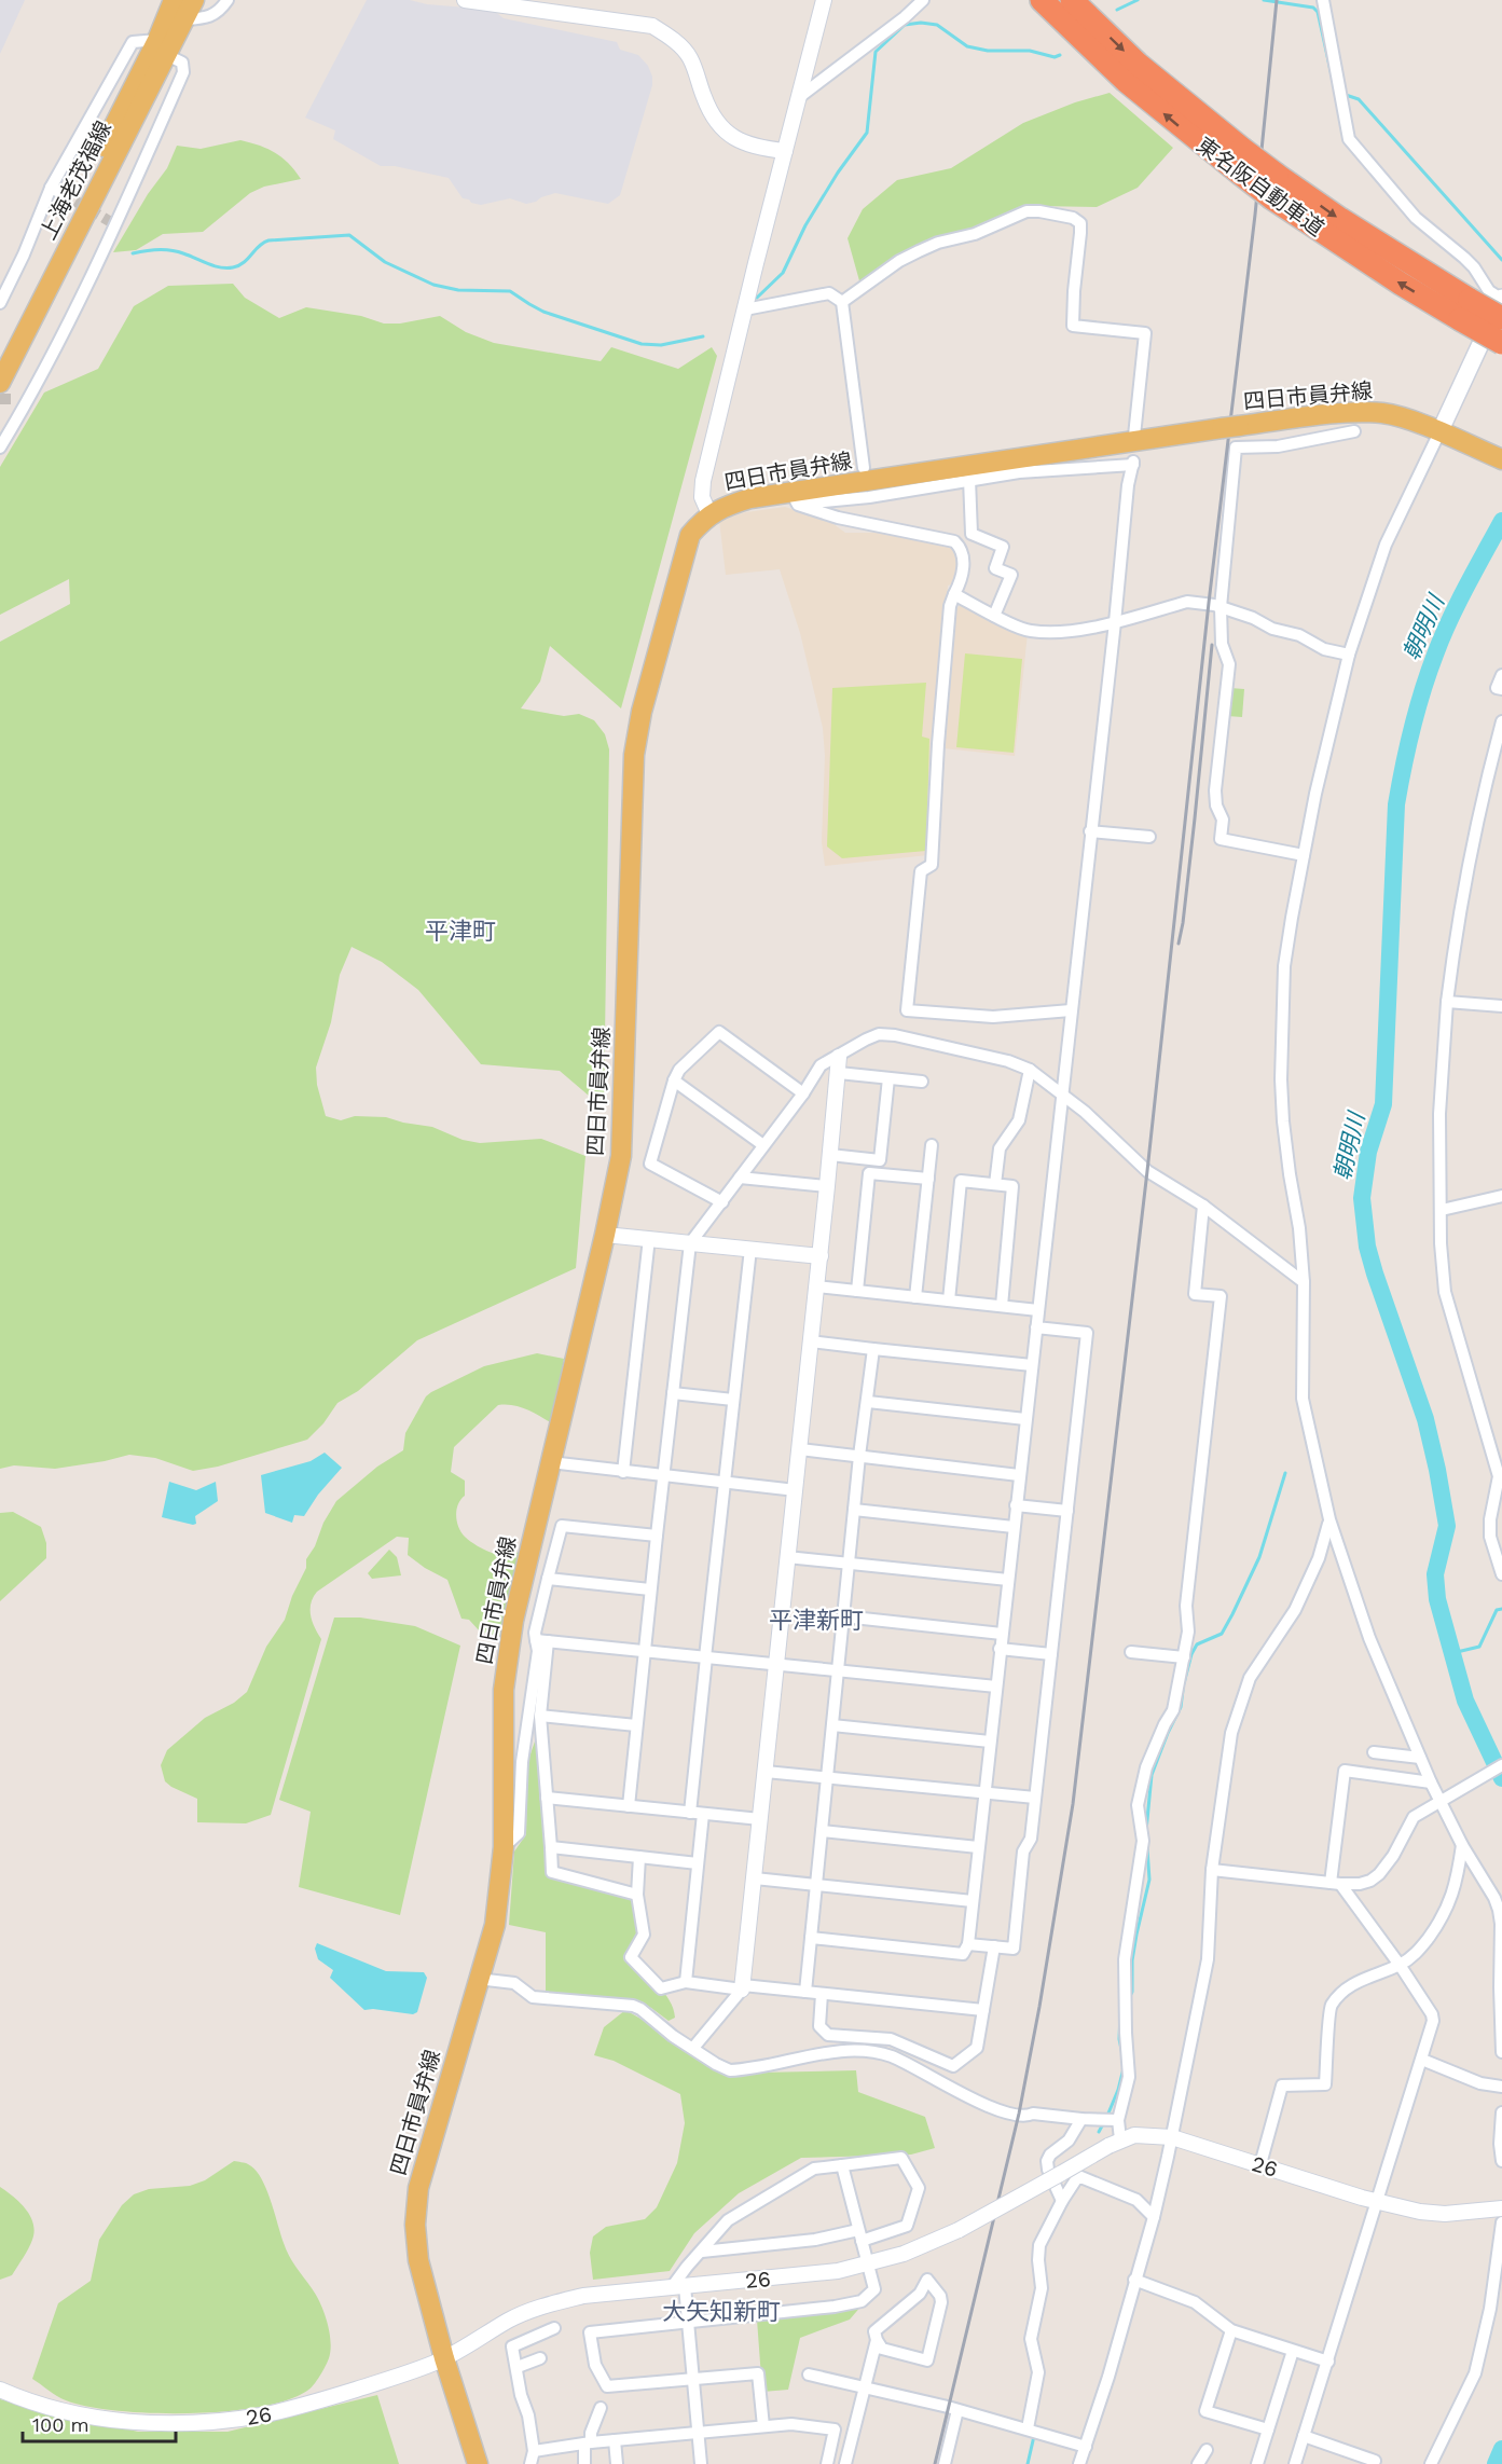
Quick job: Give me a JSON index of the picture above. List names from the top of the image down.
{
  "streets": {
    "highway": ["東名阪自動車道"],
    "main road": ["上海老茂福線", "四日市員弁線"],
    "street": ["26"]
  },
  "crossings": [
    ["四日市員弁線", "26"]
  ],
  "districts": ["平津町", "平津新町", "大矢知新町"],
  "water": ["朝明川"],
  "scale_bar": "100 m"
}
